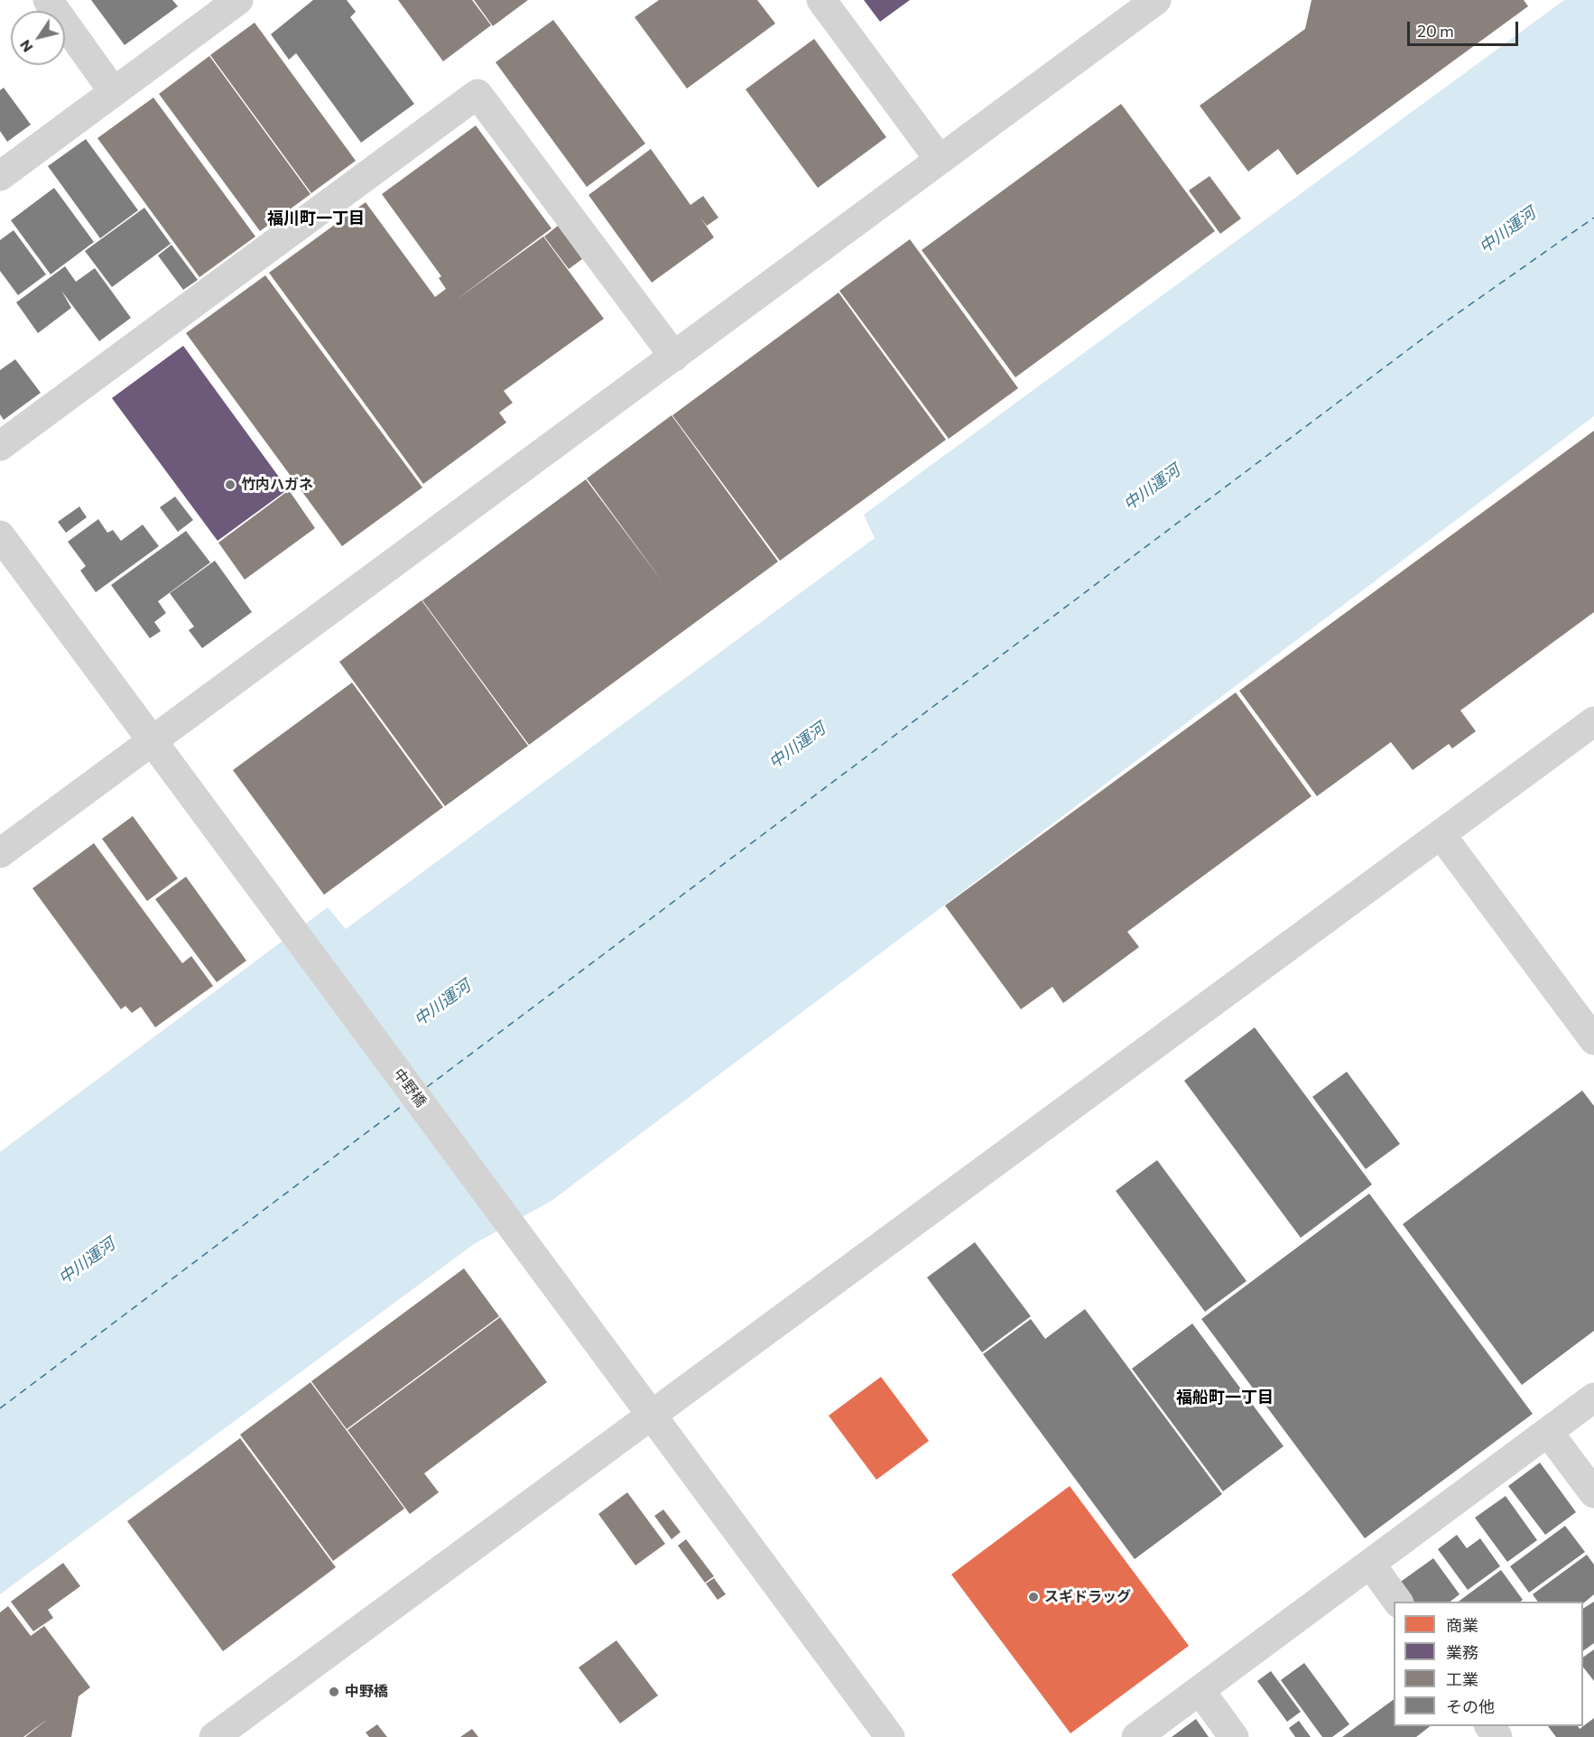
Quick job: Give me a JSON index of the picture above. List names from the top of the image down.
{
  "streets": {
    "street": ["中野橋"]
  },
  "districts": ["福川町一丁目", "福船町一丁目"],
  "water": ["中川運河"],
  "places": ["竹内ハガネ", "スギドラッグ", "中野橋"],
  "legend": [
    "商業",
    "業務",
    "工業",
    "その他"
  ],
  "scale_bar": "20 m",
  "north": "bottom left"
}
